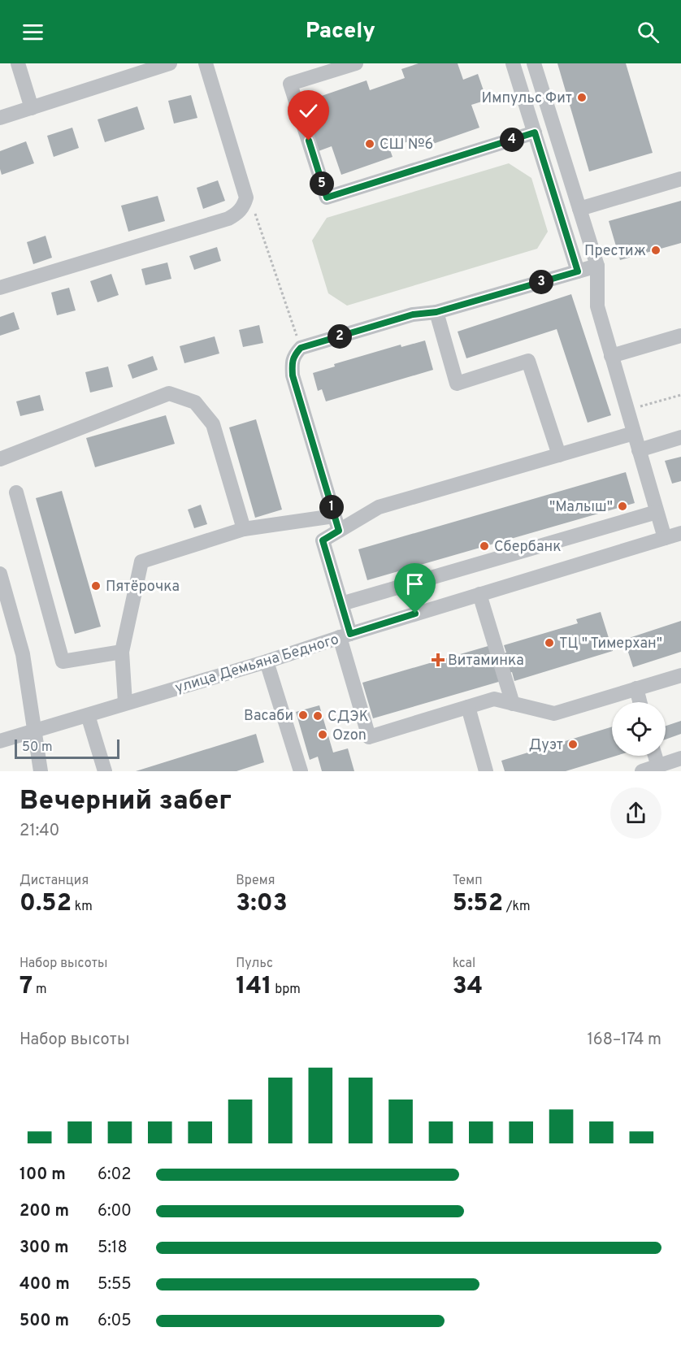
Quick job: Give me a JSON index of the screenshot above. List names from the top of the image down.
{
  "streets": {
    "street": ["улица Демьяна Бедного"]
  },
  "places": {
    "other": [
      "Импульс Фит",
      "СШ №6",
      "Престиж",
      "\"Малыш\"",
      "Сбербанк",
      "Пятёрочка",
      "ТЦ \" Тимерхан\"",
      "Васаби",
      "СДЭК",
      "Ozon",
      "Дуэт"
    ],
    "health": ["Витаминка"]
  },
  "scale_bar": "50 m",
  "page": {
    "header": "Pacely",
    "pins": [
      "4",
      "5",
      "3",
      "2",
      "1"
    ],
    "scale": "50 m",
    "heading": ["Вечерний забег", "21:40"],
    "stats": [
      ["Дистанция", "0.52 km"],
      ["Время", "3:03"],
      ["Темп", "5:52 /km"],
      ["Набор высоты", "7 m"],
      ["Пульс", "141 bpm"],
      ["kcal", "34"]
    ],
    "chart": ["Набор высоты", "168–174 m"],
    "list": [
      {
        "name": "100 m",
        "note": "6:02"
      },
      {
        "name": "200 m",
        "note": "6:00"
      },
      {
        "name": "300 m",
        "note": "5:18"
      },
      {
        "name": "400 m",
        "note": "5:55"
      },
      {
        "name": "500 m",
        "note": "6:05"
      }
    ]
  }
}
